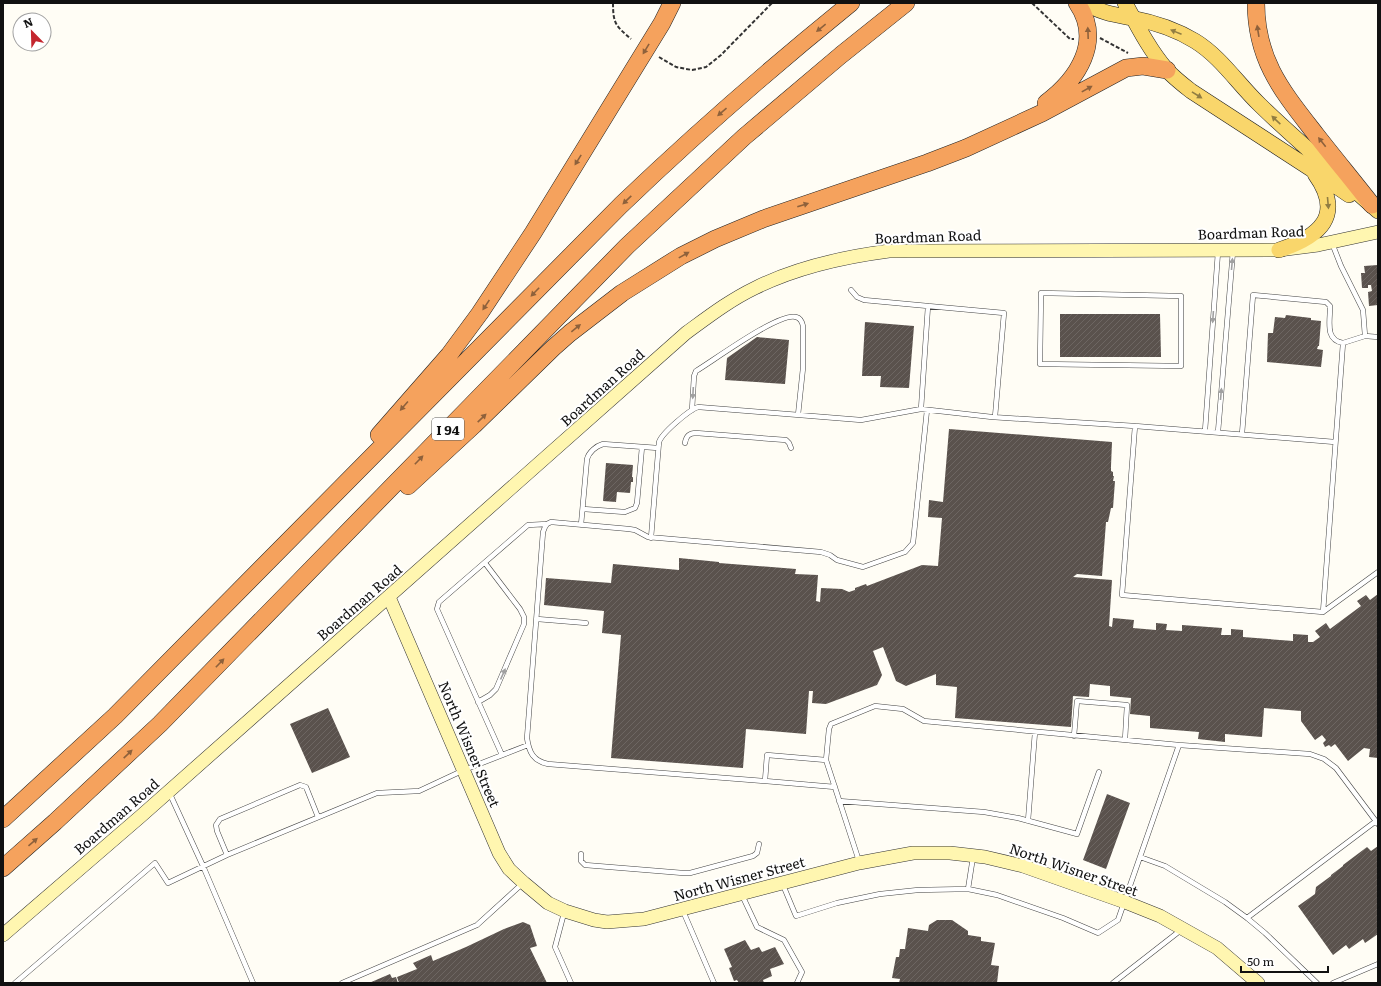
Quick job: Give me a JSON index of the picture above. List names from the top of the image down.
{
  "streets": {
    "highway": ["I 94"],
    "main road": ["Boardman Road", "North Wisner Street"]
  },
  "crossings": [
    ["Boardman Road", "North Wisner Street"]
  ],
  "scale_bar": "50 m",
  "north": "top left"
}
